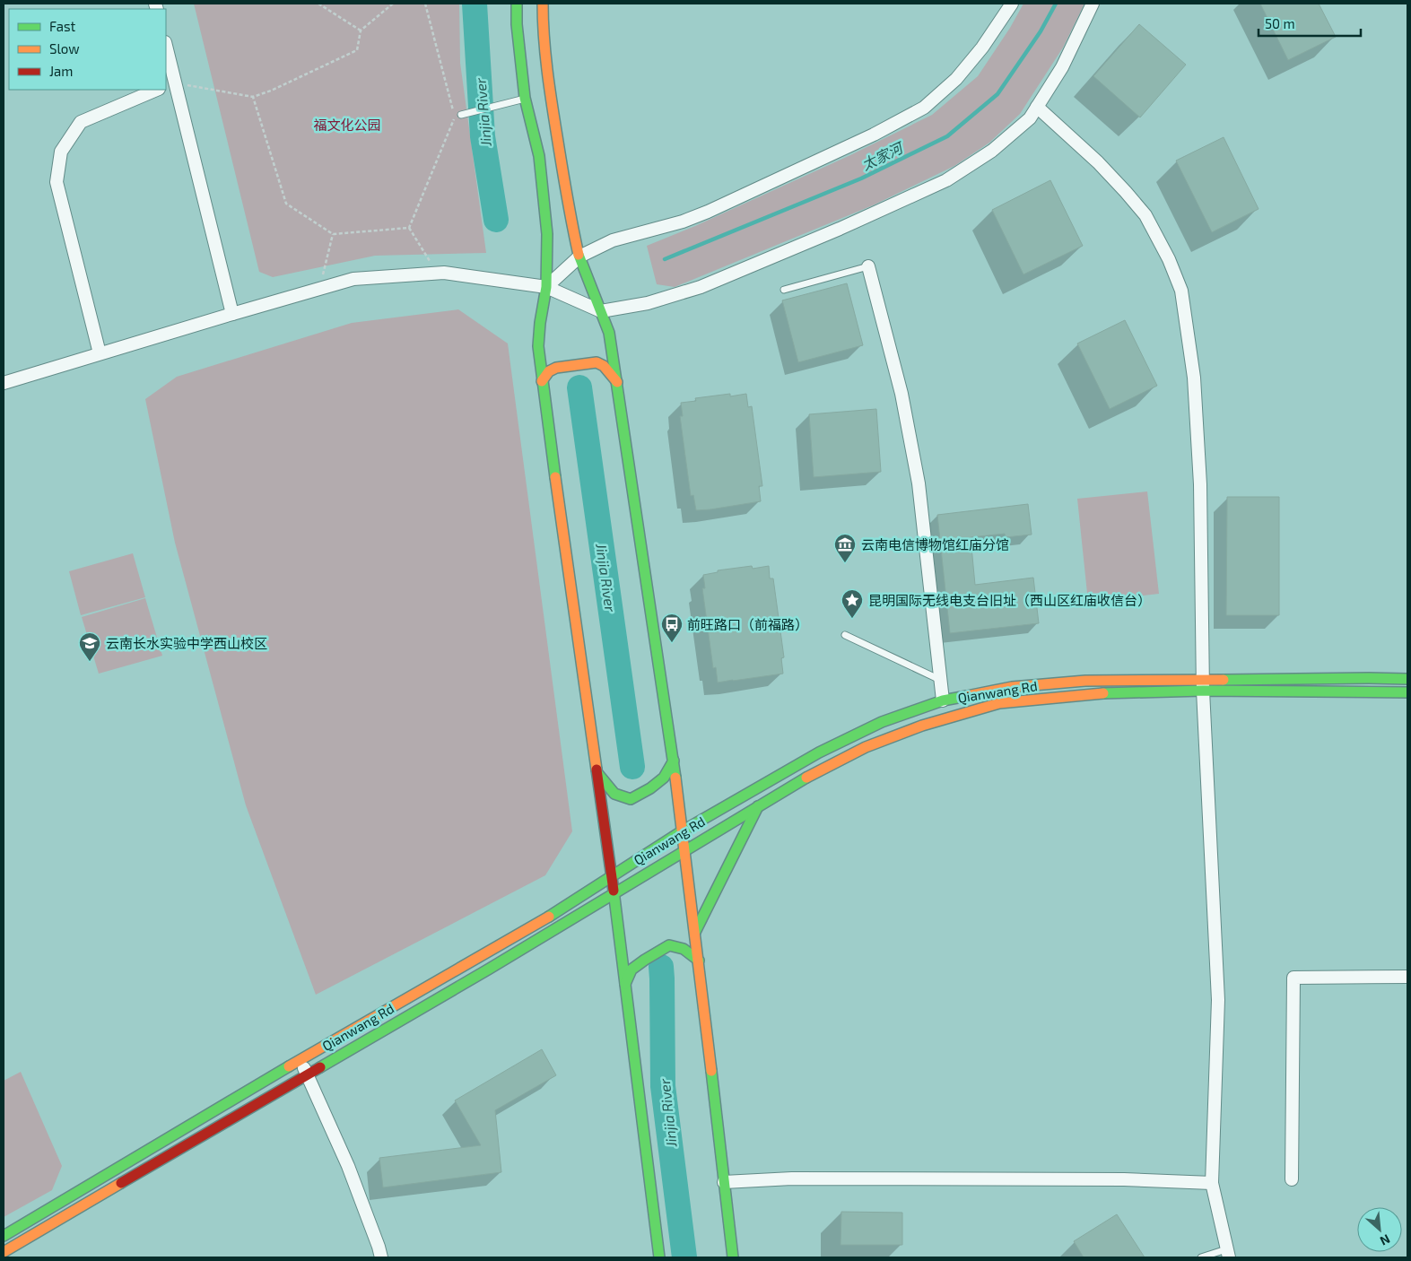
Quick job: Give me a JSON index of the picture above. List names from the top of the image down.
{
  "streets": {
    "street": ["Qianwang Rd"]
  },
  "water": ["Jinjia River", "太家河"],
  "parks": ["福文化公园"],
  "places": {
    "museum": ["云南电信博物馆红庙分馆"],
    "place": ["昆明国际无线电支台旧址（西山区红庙收信台）"],
    "bus stop": ["前旺路口（前福路）"],
    "school or university": ["云南长水实验中学西山校区"]
  },
  "legend": ["Fast", "Slow", "Jam"],
  "scale_bar": "50 m",
  "north": "bottom right"
}
